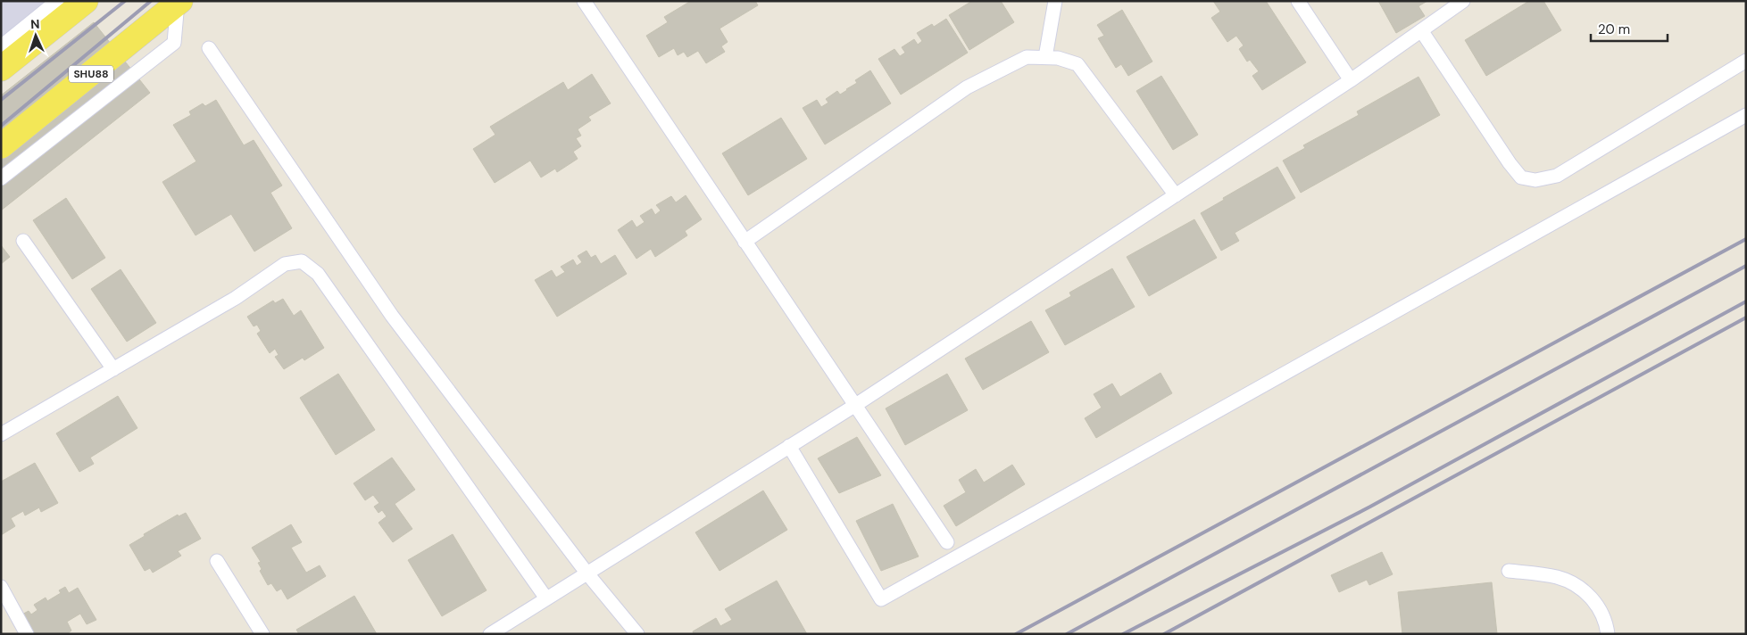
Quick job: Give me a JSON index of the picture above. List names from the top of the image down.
{
  "streets": {
    "main road": ["SHU88"]
  },
  "scale_bar": "20 m",
  "north": "top"
}
